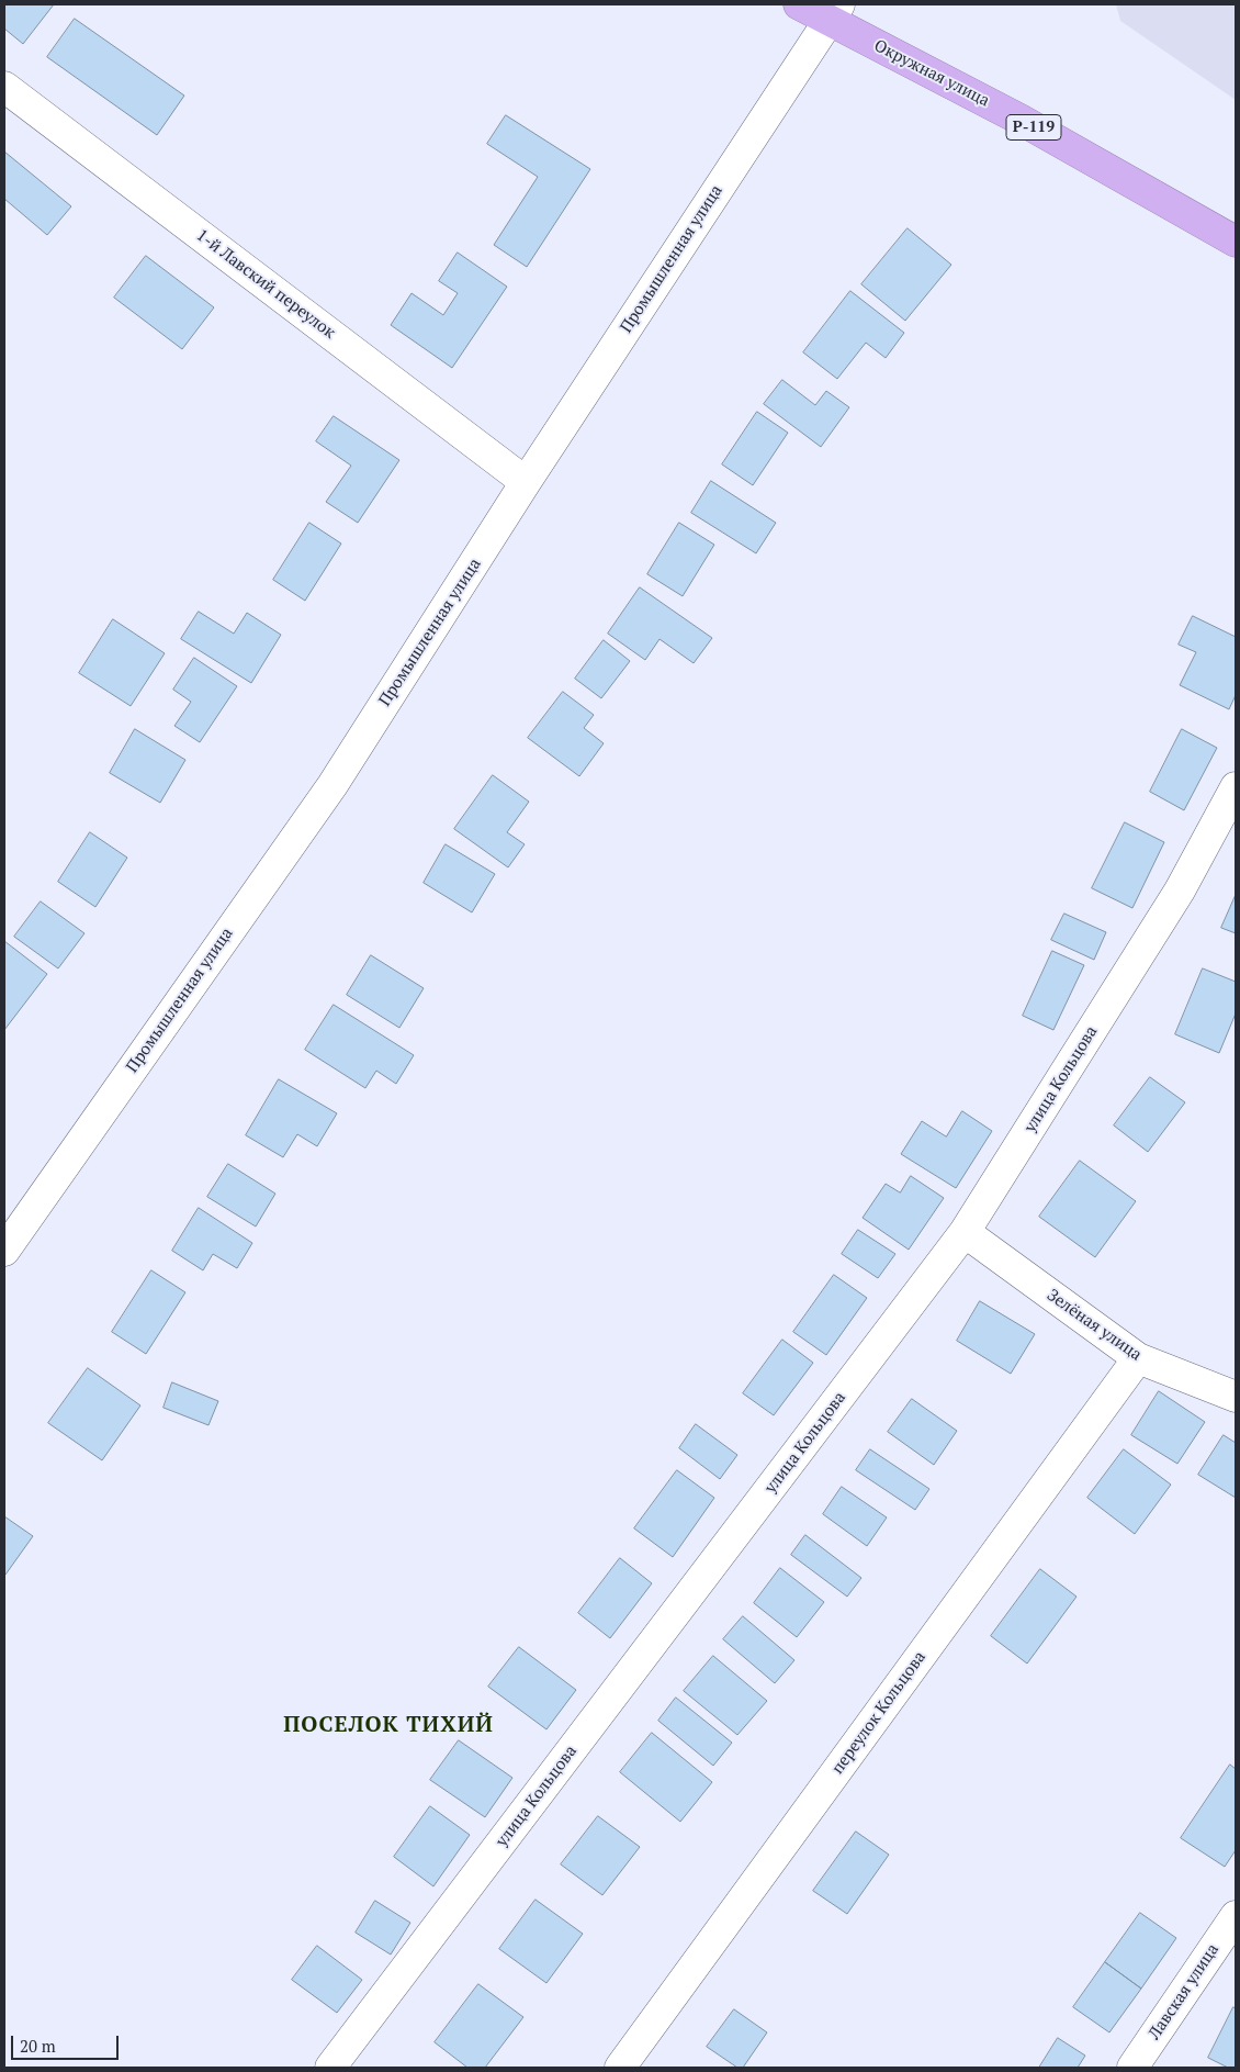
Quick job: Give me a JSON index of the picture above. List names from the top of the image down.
{
  "streets": {
    "highway": ["Окружная улица", "Р-119"],
    "street": [
      "Промышленная улица",
      "1-й Лавский переулок",
      "улица Кольцова",
      "Зелёная улица",
      "переулок Кольцова",
      "Лавская улица"
    ]
  },
  "crossings": [
    ["Окружная улица", "Промышленная улица"],
    ["Промышленная улица", "1-й Лавский переулок"],
    ["улица Кольцова", "Зелёная улица"],
    ["Зелёная улица", "переулок Кольцова"]
  ],
  "districts": ["ПОСЕЛОК ТИХИЙ"],
  "scale_bar": "20 m"
}
